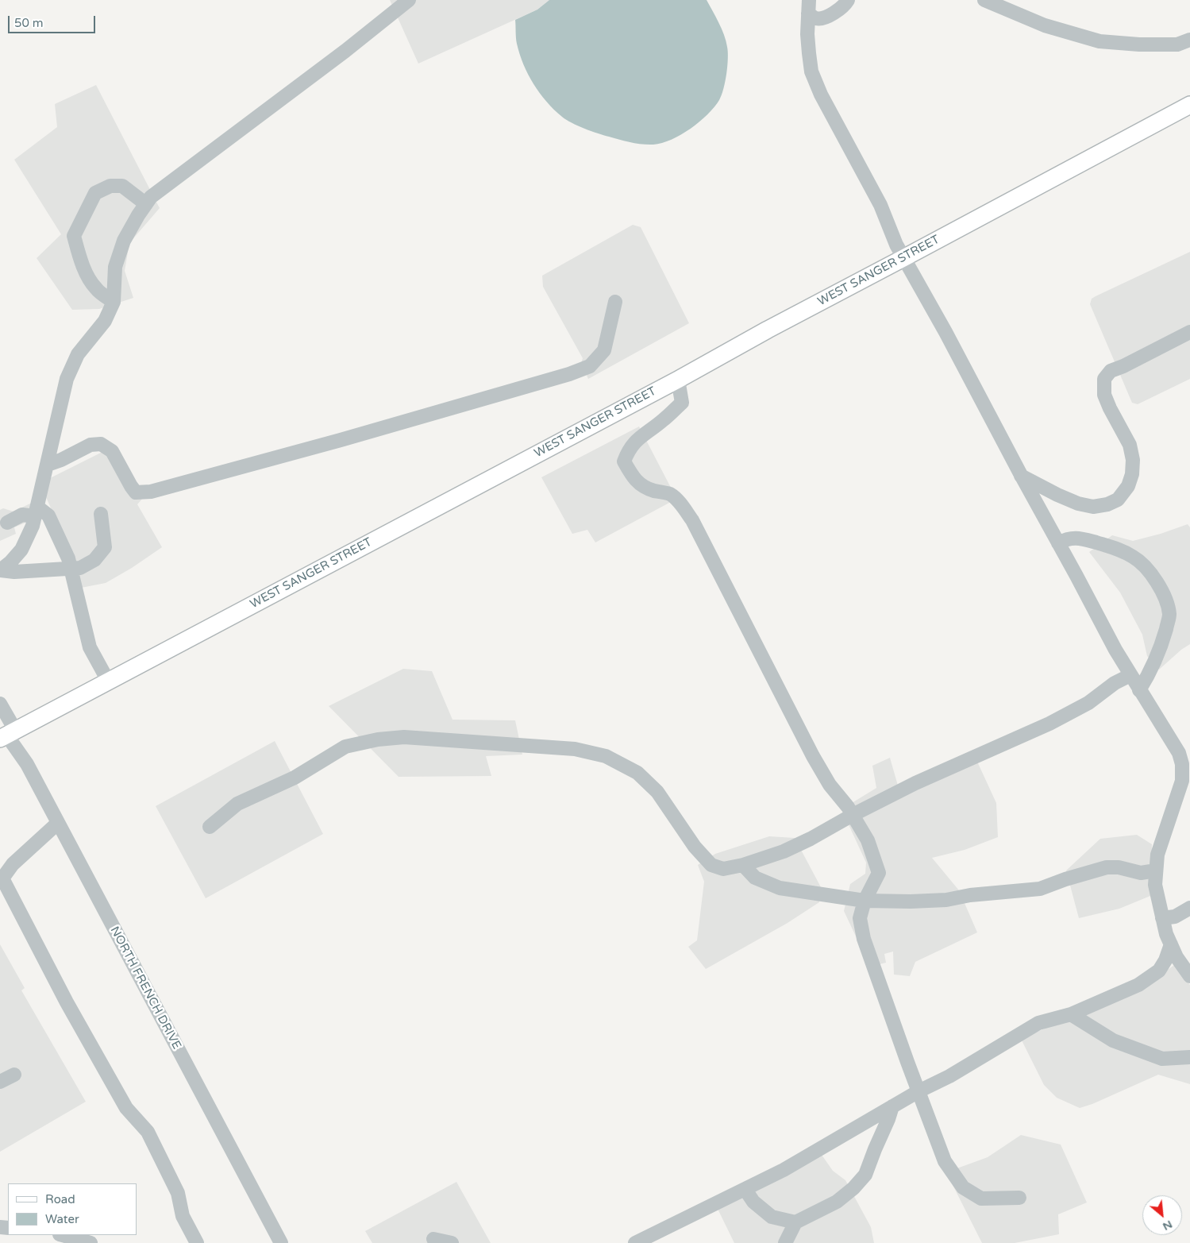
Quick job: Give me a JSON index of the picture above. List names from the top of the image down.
{
  "streets": {
    "main road": ["WEST SANGER STREET"],
    "street": ["NORTH FRENCH DRIVE"]
  },
  "crossings": [
    ["WEST SANGER STREET", "NORTH FRENCH DRIVE"]
  ],
  "legend": ["Road", "Water"],
  "scale_bar": "50 m",
  "north": "bottom right"
}
